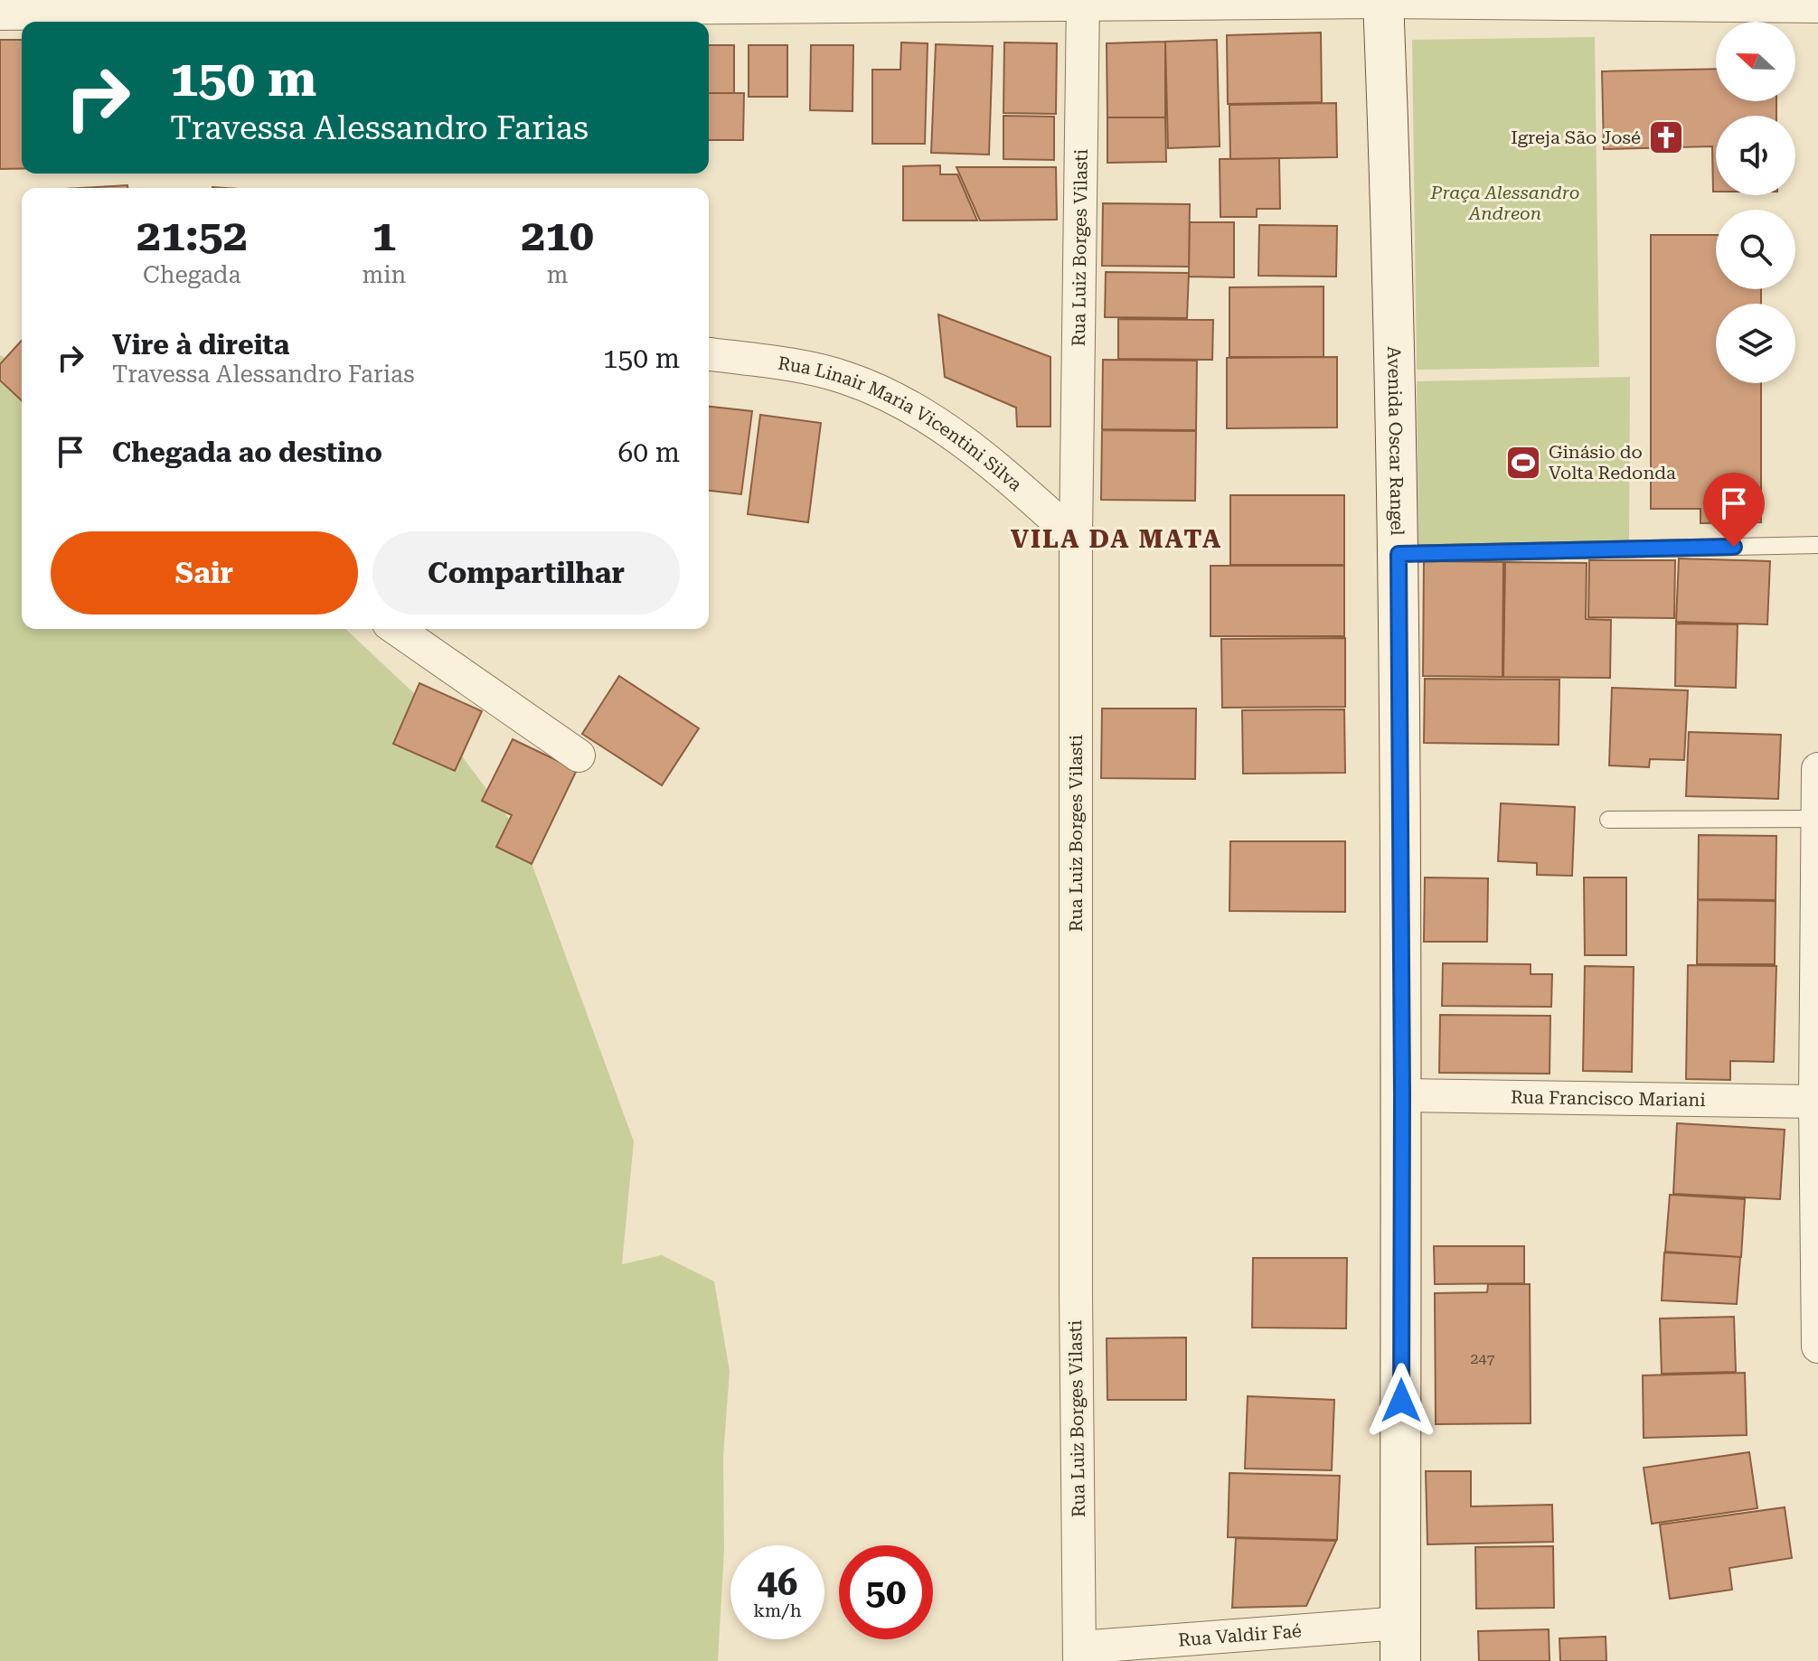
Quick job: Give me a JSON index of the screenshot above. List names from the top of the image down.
{
  "streets": {
    "main road": ["Avenida Oscar Rangel"],
    "street": [
      "Rua Luiz Borges Vilasti",
      "Rua Linair Maria Vicentini Silva",
      "Rua Francisco Mariani",
      "Rua Valdir Faé"
    ]
  },
  "crossings": [
    ["Rua Luiz Borges Vilasti", "Rua Linair Maria Vicentini Silva"],
    ["Rua Luiz Borges Vilasti", "Rua Valdir Faé"],
    ["Avenida Oscar Rangel", "Rua Francisco Mariani"],
    ["Avenida Oscar Rangel", "Rua Valdir Faé"]
  ],
  "districts": ["VILA DA MATA"],
  "parks": ["Praça Alessandro Andreon"],
  "places": {
    "church": ["Igreja São José"],
    "sports": ["Ginásio do Volta Redonda"]
  },
  "house_numbers": ["247"],
  "north": "left",
  "page": {
    "turn": ["150 m", "Travessa Alessandro Farias"],
    "eta": [
      "21:52",
      "Chegada",
      "1",
      "min",
      "210",
      "m"
    ],
    "list": [
      {
        "name": "Vire à direita",
        "note": "Travessa Alessandro Farias",
        "value": "150 m"
      },
      {
        "name": "Chegada ao destino",
        "value": "60 m"
      }
    ],
    "buttons": ["Sair", "Compartilhar"],
    "speed": "46 km/h",
    "limit": "50"
  }
}
